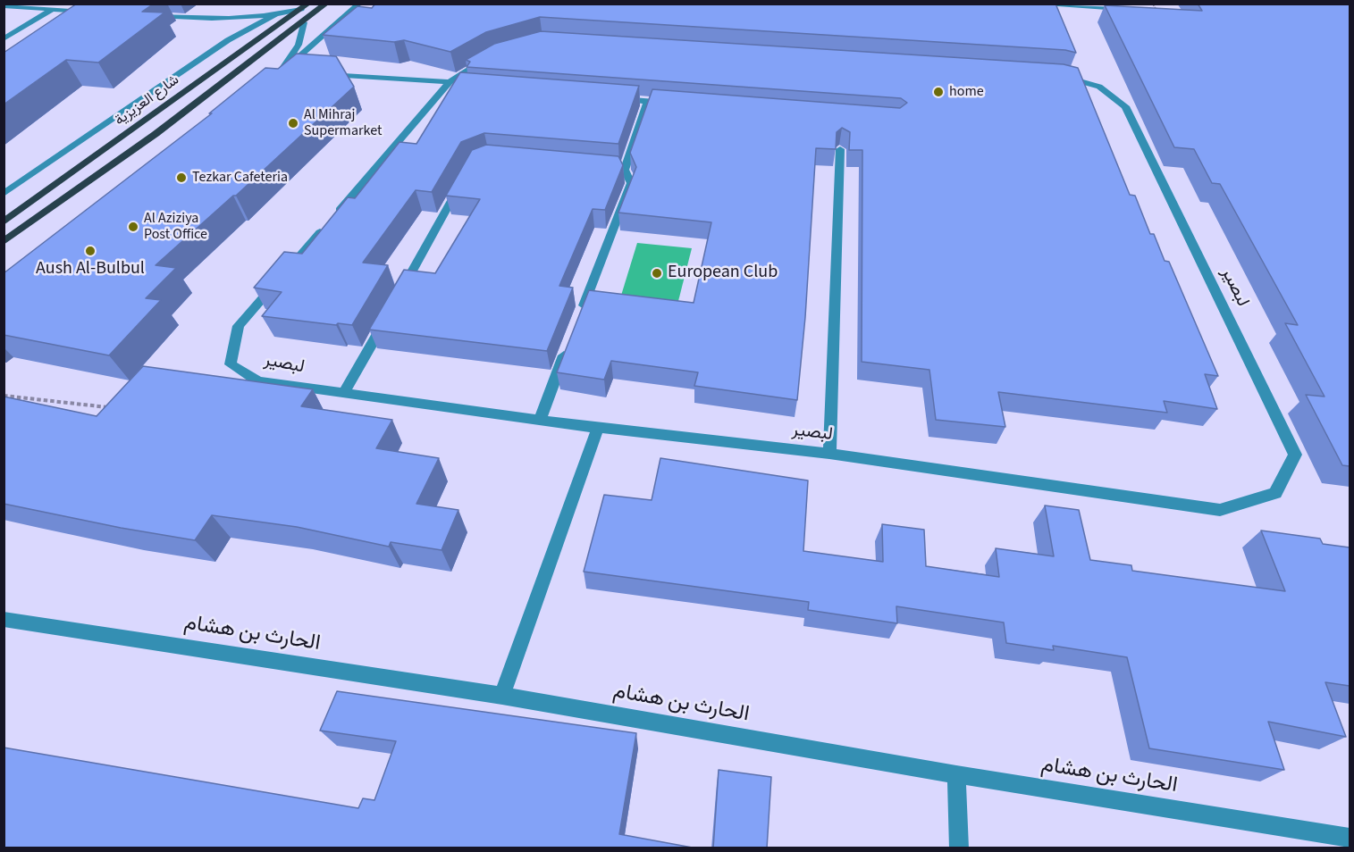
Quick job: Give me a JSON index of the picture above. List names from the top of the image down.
{
  "streets": {
    "main road": ["شارع العزيزية"],
    "street": ["لبصير", "الحارث بن هشام"]
  },
  "places": [
    "home",
    "Al Mihraj Supermarket",
    "Tezkar Cafeteria",
    "Al Aziziya Post Office",
    "Aush Al-Bulbul",
    "European Club"
  ]
}
